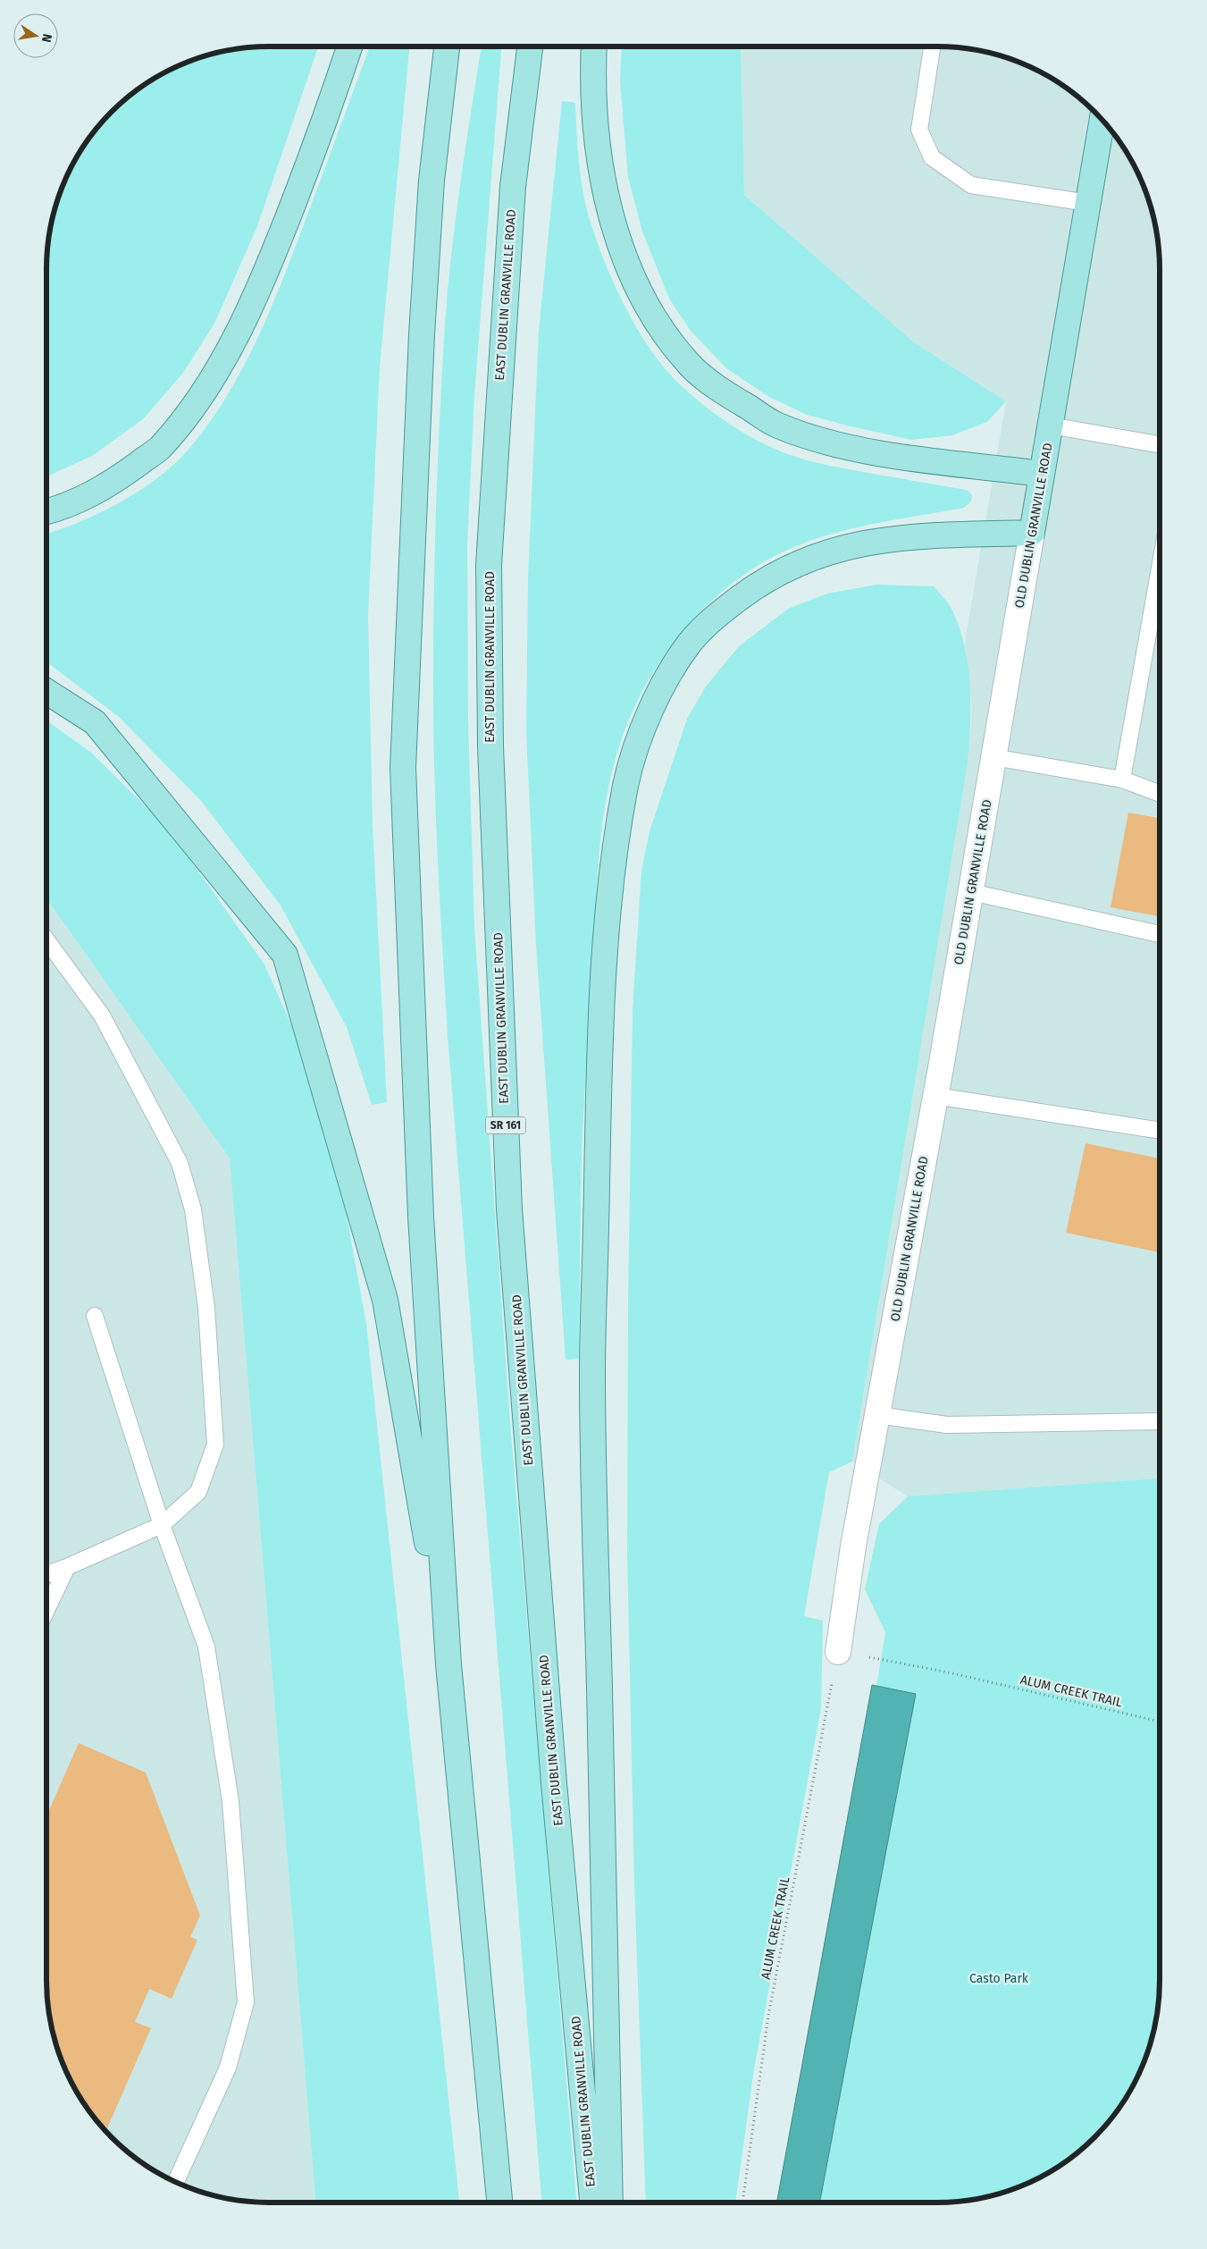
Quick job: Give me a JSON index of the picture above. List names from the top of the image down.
{
  "streets": {
    "main road": ["EAST DUBLIN GRANVILLE ROAD", "OLD DUBLIN GRANVILLE ROAD", "SR 161"],
    "path": ["ALUM CREEK TRAIL"]
  },
  "crossings": [
    ["OLD DUBLIN GRANVILLE ROAD", "ALUM CREEK TRAIL"]
  ],
  "parks": ["Casto Park"],
  "north": "right"
}
